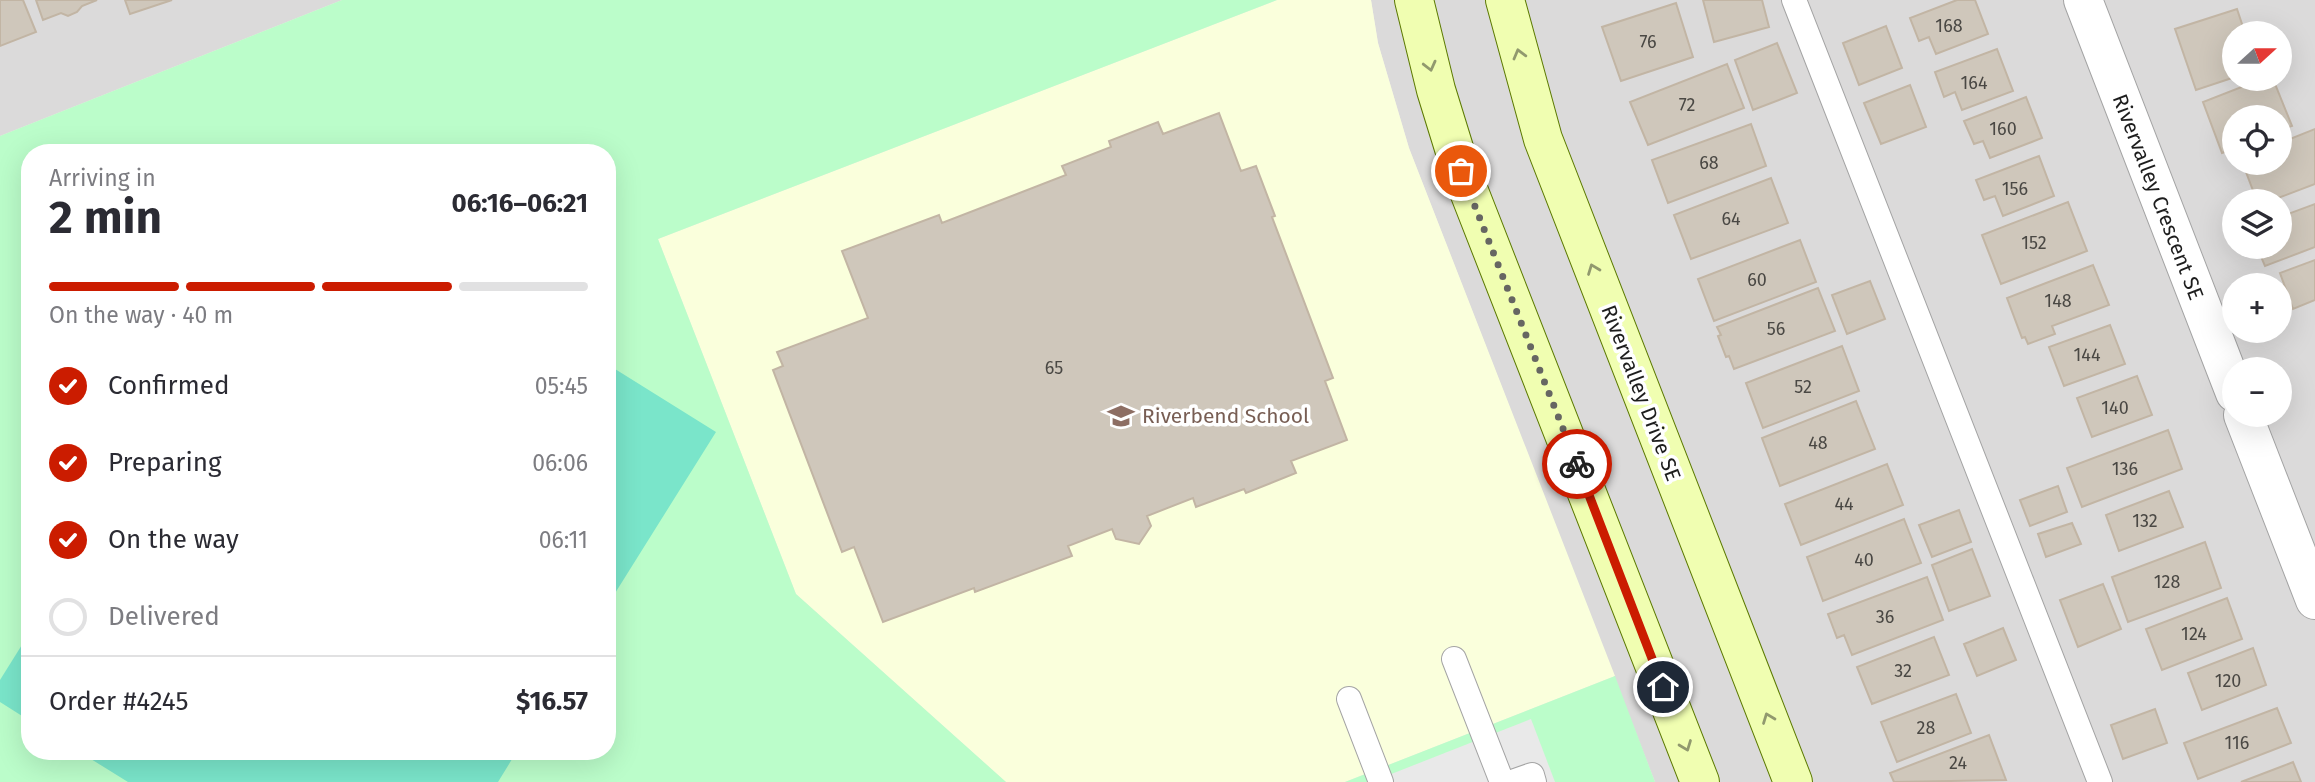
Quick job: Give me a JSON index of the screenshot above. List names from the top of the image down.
{
  "streets": {
    "street": ["Rivervalley Crescent SE", "Rivervalley Drive SE"]
  },
  "places": {
    "school or university": ["Riverbend School"]
  },
  "house_numbers": [
    "168",
    "76",
    "164",
    "72",
    "160",
    "68",
    "156",
    "64",
    "152",
    "60",
    "148",
    "56",
    "144",
    "65",
    "52",
    "140",
    "48",
    "136",
    "44",
    "132",
    "40",
    "128",
    "36",
    "124",
    "32",
    "120",
    "28",
    "116",
    "24"
  ],
  "north": "right",
  "page": {
    "map_buttons": ["+", "−"],
    "heading": ["2 min", "Arriving in", "06:16–06:21"],
    "panel": ["Order #4245", "$16.57"],
    "bar": "On the way · 40 m",
    "list": [
      ["Confirmed", "05:45"],
      ["Preparing", "06:06"],
      ["On the way", "06:11"],
      "Delivered"
    ]
  }
}
